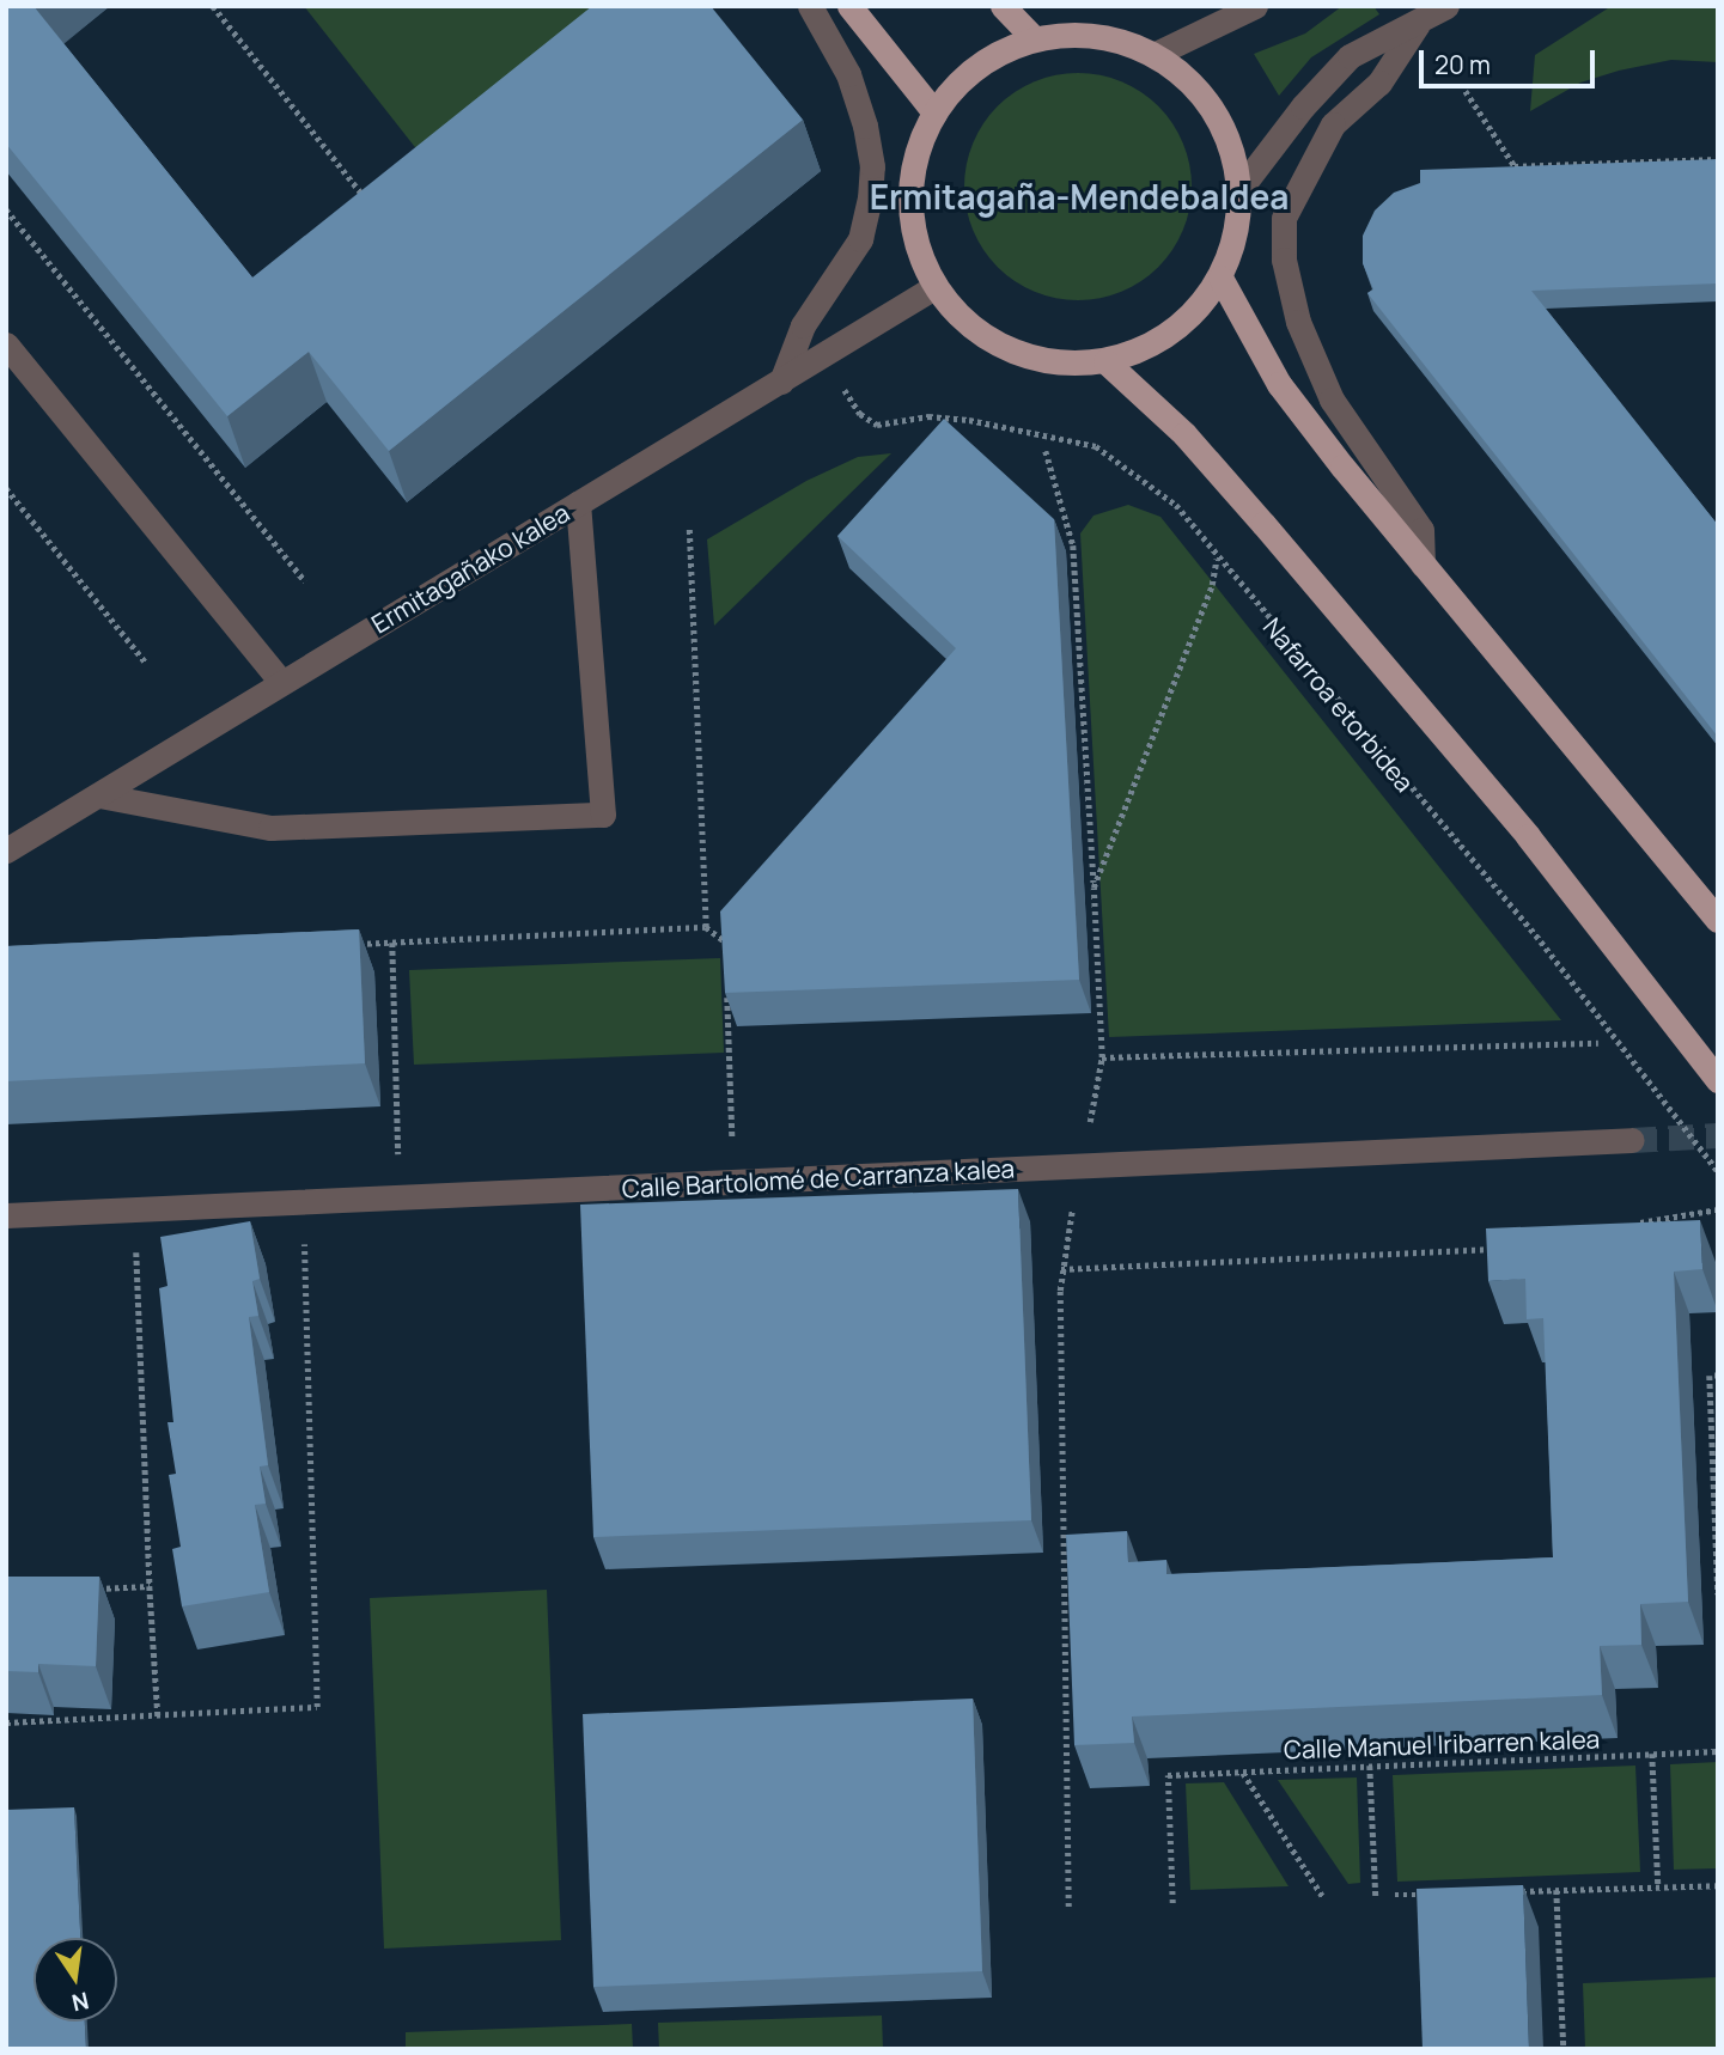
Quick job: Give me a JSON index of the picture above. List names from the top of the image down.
{
  "streets": {
    "street": ["Ermitagañako kalea", "Calle Bartolomé de Carranza kalea"],
    "path": ["Nafarroa etorbidea", "Calle Manuel Iribarren kalea"]
  },
  "districts": ["Ermitagaña-Mendebaldea"],
  "scale_bar": "20 m",
  "north": "bottom"
}
